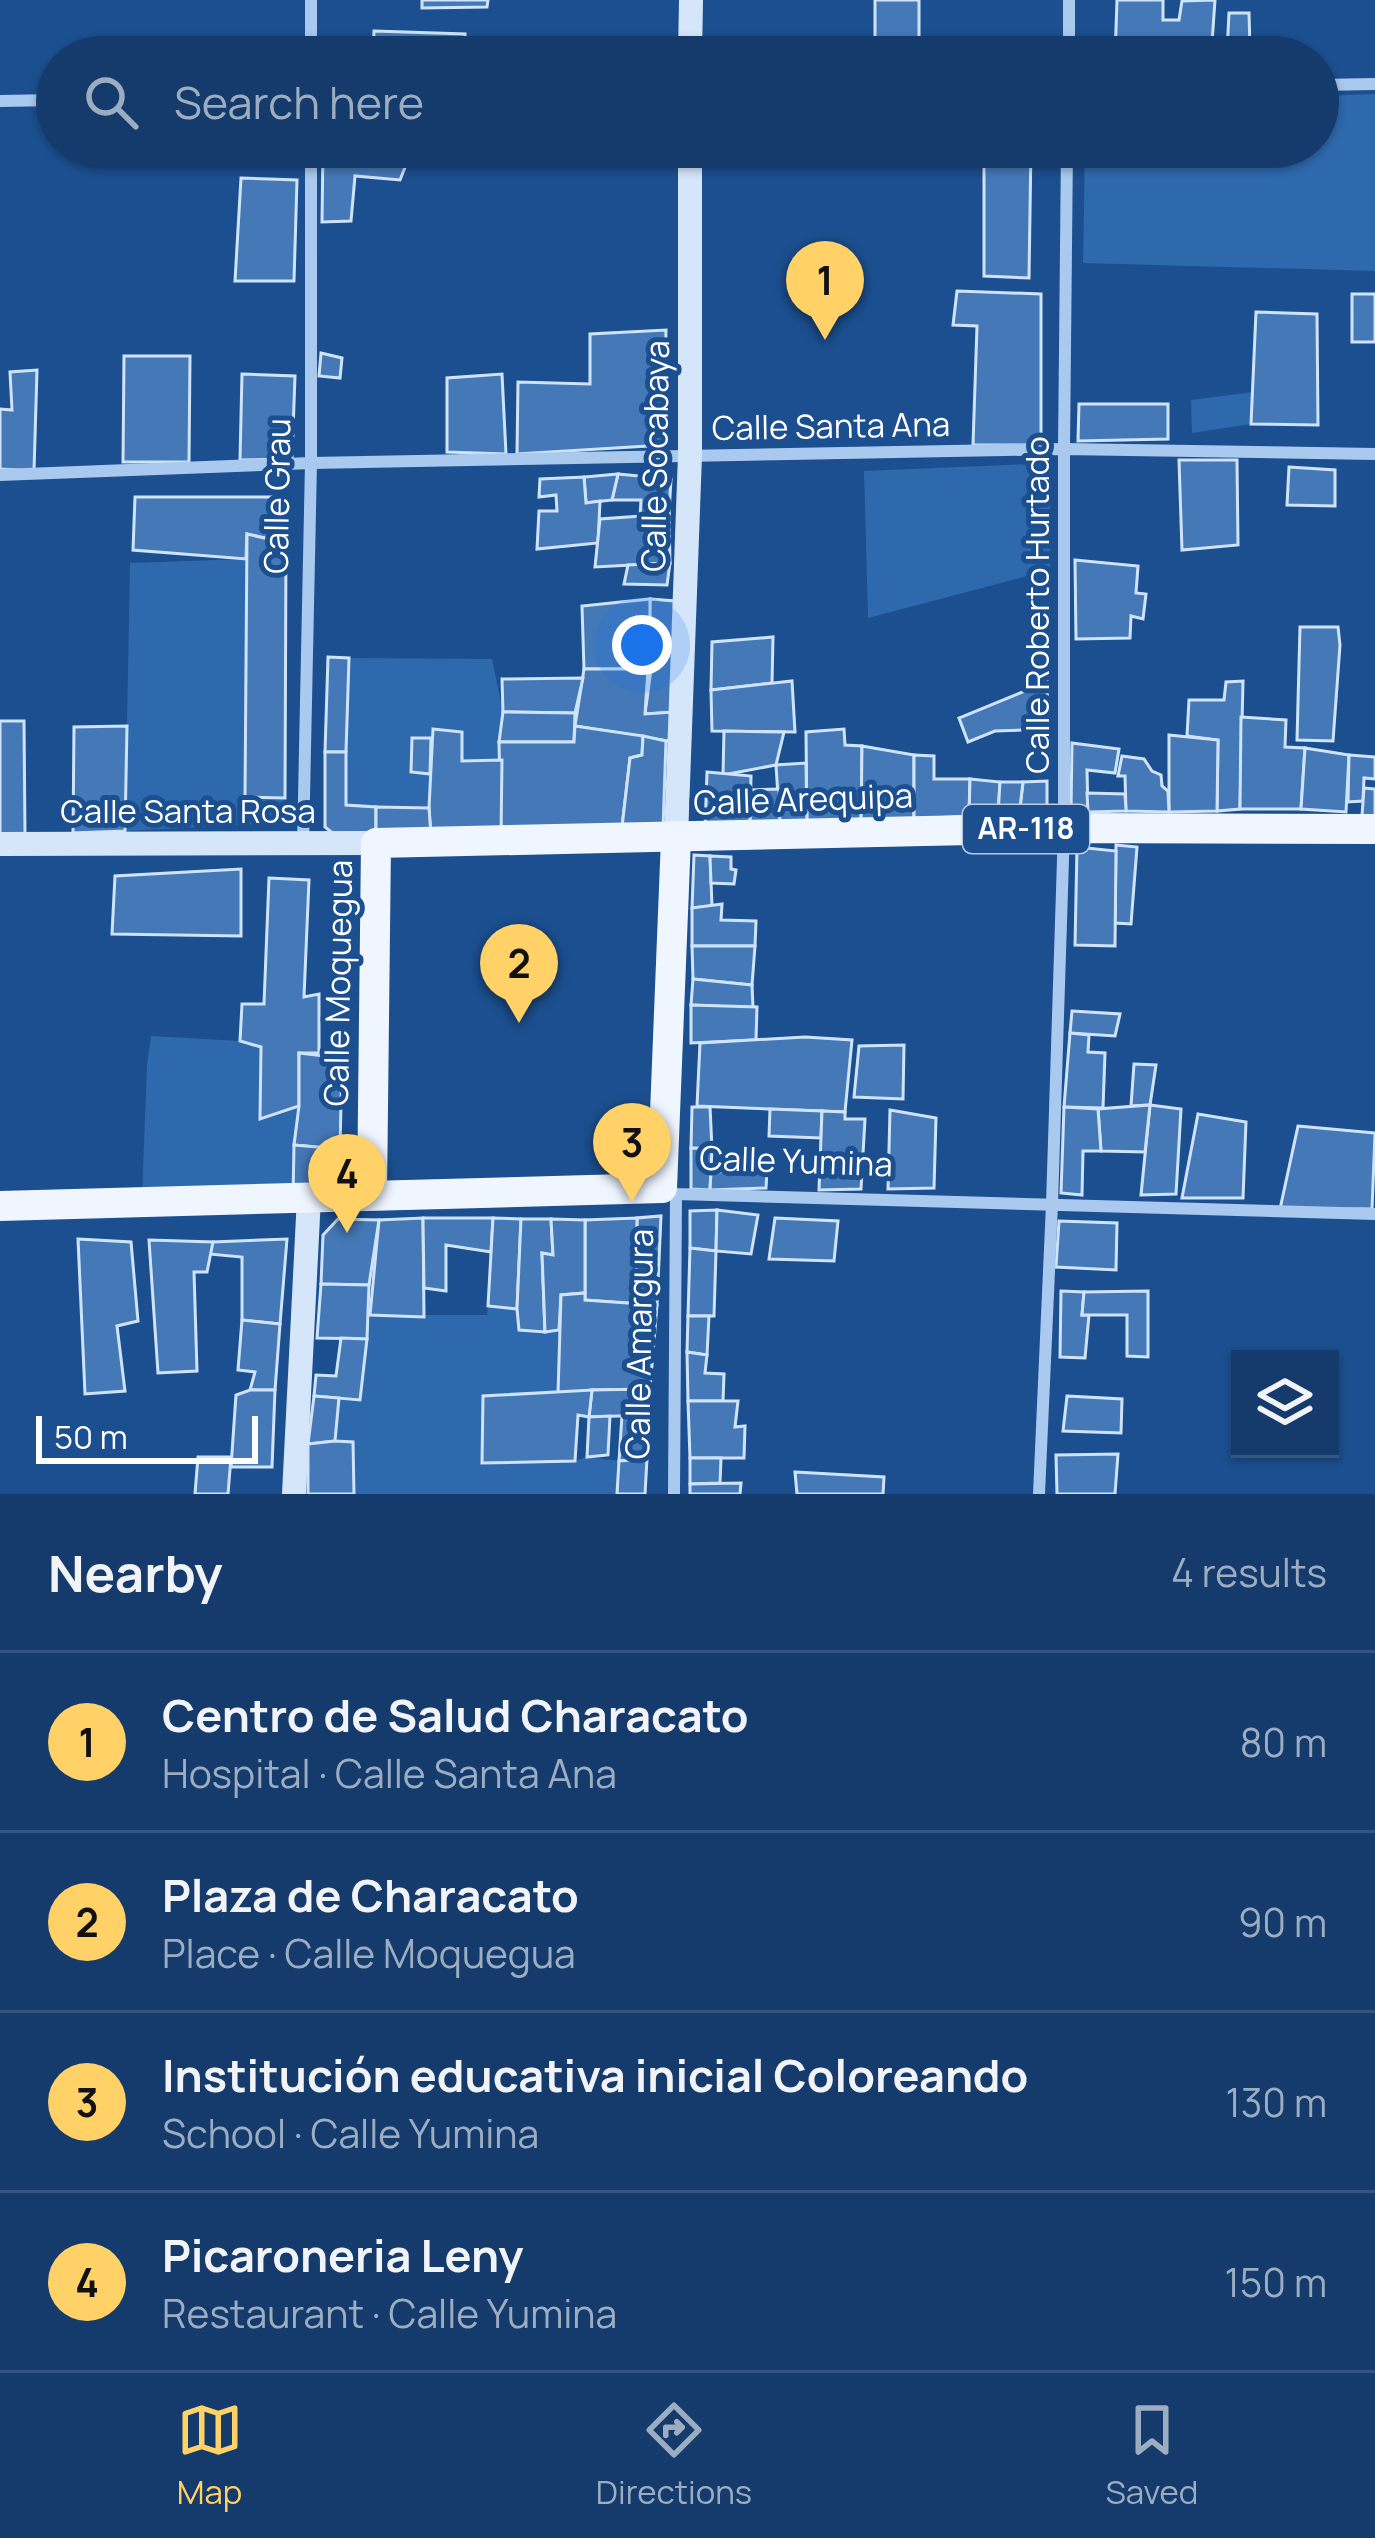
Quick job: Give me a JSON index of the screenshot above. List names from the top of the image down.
{
  "streets": {
    "main road": [
      "Calle Arequipa",
      "AR-118",
      "Calle Moquegua",
      "Calle Yumina",
      "Calle Amargura"
    ],
    "street": [
      "Calle Santa Ana",
      "Calle Socabaya",
      "Calle Grau",
      "Calle Roberto Hurtado",
      "Calle Santa Rosa"
    ]
  },
  "crossings": [
    ["Calle Santa Ana", "Calle Socabaya"],
    ["Calle Santa Ana", "Calle Grau"],
    ["Calle Santa Ana", "Calle Roberto Hurtado"],
    ["Calle Socabaya", "Calle Arequipa"],
    ["Calle Socabaya", "Calle Amargura"],
    ["Calle Grau", "Calle Santa Rosa"],
    ["Calle Roberto Hurtado", "Calle Arequipa"],
    ["Calle Roberto Hurtado", "Calle Yumina"],
    ["Calle Arequipa", "Calle Santa Rosa"],
    ["Calle Arequipa", "Calle Moquegua"],
    ["Calle Arequipa", "Calle Amargura"],
    ["Calle Santa Rosa", "Calle Moquegua"],
    ["Calle Moquegua", "Calle Yumina"],
    ["Calle Yumina", "Calle Amargura"]
  ],
  "scale_bar": "50 m",
  "page": {
    "search": "Search here",
    "pins": [
      "1",
      "2",
      "3",
      "4"
    ],
    "scale": "50 m",
    "heading": ["Nearby", "4 results"],
    "list": [
      {
        "mark": "1",
        "name": "Centro de Salud Characato",
        "note": "Hospital · Calle Santa Ana",
        "value": "80 m"
      },
      {
        "mark": "2",
        "name": "Plaza de Characato",
        "note": "Place · Calle Moquegua",
        "value": "90 m"
      },
      {
        "mark": "3",
        "name": "Institución educativa inicial Coloreando",
        "note": "School · Calle Yumina",
        "value": "130 m"
      },
      {
        "mark": "4",
        "name": "Picaroneria Leny",
        "note": "Restaurant · Calle Yumina",
        "value": "150 m"
      }
    ],
    "nav": ["Map", "Directions", "Saved"]
  }
}
